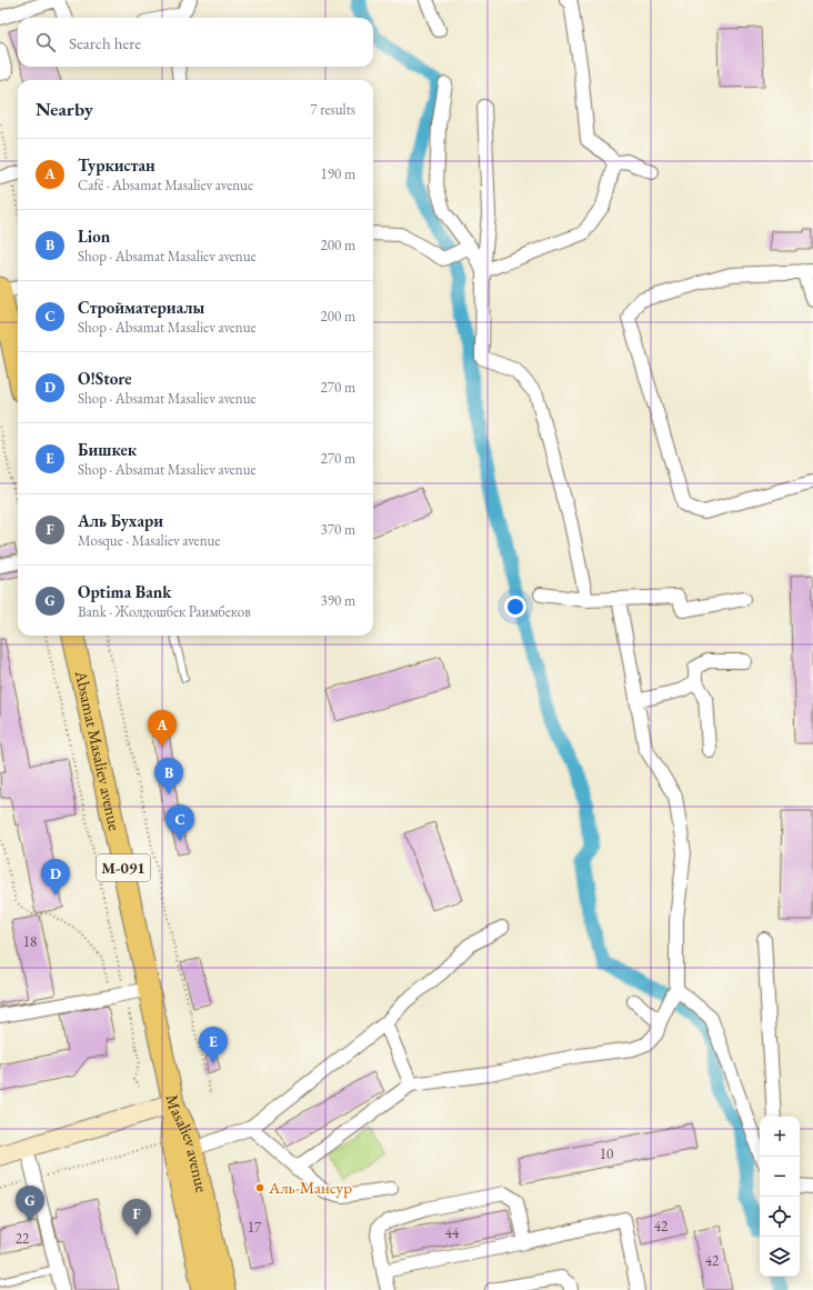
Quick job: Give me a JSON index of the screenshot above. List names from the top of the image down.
{
  "streets": {
    "main road": ["Absamat Masaliev avenue", "М-091", "Masaliev avenue"]
  },
  "crossings": [
    ["Absamat Masaliev avenue", "Masaliev avenue"]
  ],
  "places": ["Аль-Мансур"],
  "house_numbers": [
    "18",
    "10",
    "42",
    "17",
    "44",
    "22",
    "42"
  ],
  "page": {
    "search": "Search here",
    "heading": ["Nearby", "7 results"],
    "list": [
      {
        "mark": "A",
        "name": "Туркистан",
        "note": "Café · Absamat Masaliev avenue",
        "value": "190 m"
      },
      {
        "mark": "B",
        "name": "Lion",
        "note": "Shop · Absamat Masaliev avenue",
        "value": "200 m"
      },
      {
        "mark": "C",
        "name": "Стройматериалы",
        "note": "Shop · Absamat Masaliev avenue",
        "value": "200 m"
      },
      {
        "mark": "D",
        "name": "O!Store",
        "note": "Shop · Absamat Masaliev avenue",
        "value": "270 m"
      },
      {
        "mark": "E",
        "name": "Бишкек",
        "note": "Shop · Absamat Masaliev avenue",
        "value": "270 m"
      },
      {
        "mark": "F",
        "name": "Аль Бухари",
        "note": "Mosque · Masaliev avenue",
        "value": "370 m"
      },
      {
        "mark": "G",
        "name": "Optima Bank",
        "note": "Bank · Жолдошбек Раимбеков",
        "value": "390 m"
      }
    ],
    "pins": [
      "A",
      "B",
      "C",
      "D",
      "E",
      "G",
      "F"
    ],
    "map_buttons": ["+", "−"]
  }
}
